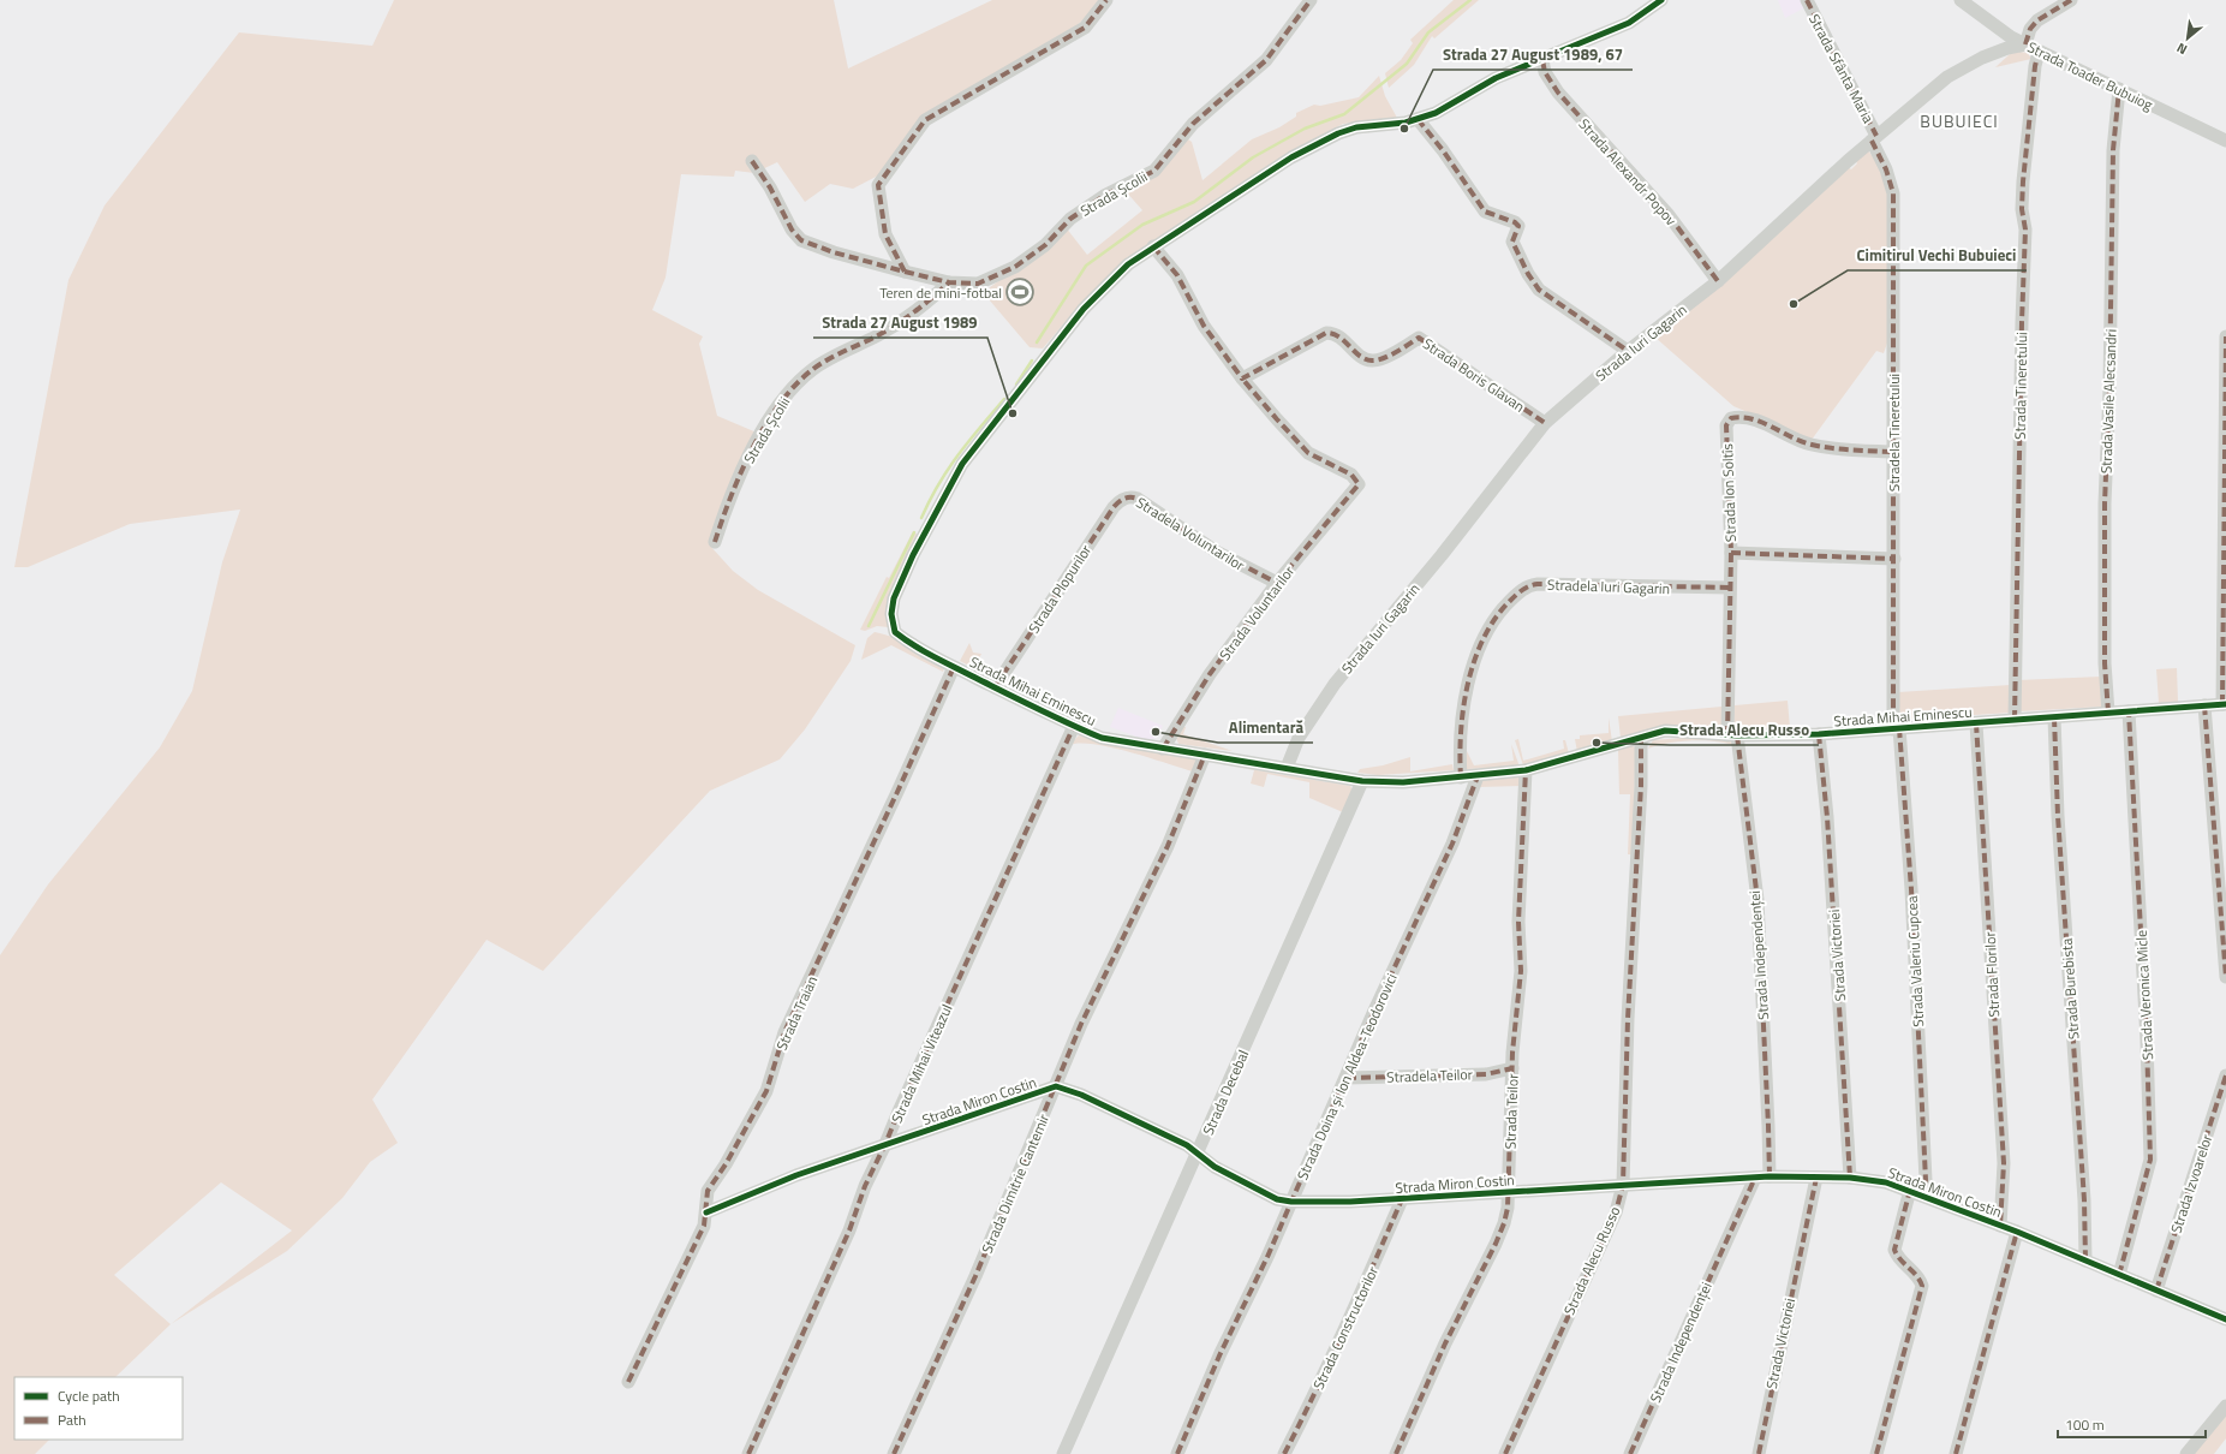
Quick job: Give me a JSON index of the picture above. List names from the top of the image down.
{
  "streets": {
    "street": [
      "Strada Sfânta Maria",
      "Strada Toader Bubuiog",
      "Strada Alexandr Popov",
      "Strada Școlii",
      "Strada Iuri Gagarin",
      "Strada Boris Glavan",
      "Strada Tineretului",
      "Strada Vasile Alecsandri",
      "Stradela Tineretului",
      "Strada Ion Soltîs",
      "Stradela Voluntarilor",
      "Stradela Iuri Gagarin",
      "Strada Plopurilor",
      "Strada Voluntarilor",
      "Strada Mihai Eminescu",
      "Strada Independenței",
      "Strada Victoriei",
      "Strada Valeriu Cupcea",
      "Strada Florilor",
      "Strada Burebista",
      "Strada Veronica Micle",
      "Strada Traian",
      "Strada Mihai Viteazul",
      "Stradela Teilor",
      "Strada Doina și Ion Aldea-Teodorovici",
      "Strada Decebal",
      "Strada Miron Costin",
      "Strada Teilor",
      "Strada Dimitrie Cantemir",
      "Strada Izvoarelor",
      "Strada Alecu Russo",
      "Strada Constructorilor"
    ]
  },
  "crossings": [
    ["Strada Sfânta Maria", "Strada Iuri Gagarin"],
    ["Strada Sfânta Maria", "Stradela Tineretului"],
    ["Strada Toader Bubuiog", "Strada Iuri Gagarin"],
    ["Strada Toader Bubuiog", "Strada Tineretului"],
    ["Strada Toader Bubuiog", "Strada Vasile Alecsandri"],
    ["Strada Alexandr Popov", "Strada Iuri Gagarin"],
    ["Strada Iuri Gagarin", "Strada Boris Glavan"],
    ["Strada Iuri Gagarin", "Stradela Tineretului"],
    ["Strada Iuri Gagarin", "Strada Mihai Eminescu"],
    ["Strada Boris Glavan", "Strada Voluntarilor"],
    ["Strada Tineretului", "Strada Mihai Eminescu"],
    ["Strada Vasile Alecsandri", "Strada Mihai Eminescu"],
    ["Stradela Tineretului", "Strada Ion Soltîs"],
    ["Stradela Tineretului", "Strada Mihai Eminescu"],
    ["Stradela Tineretului", "Strada Valeriu Cupcea"],
    ["Strada Ion Soltîs", "Stradela Iuri Gagarin"],
    ["Strada Ion Soltîs", "Strada Mihai Eminescu"],
    ["Strada Ion Soltîs", "Strada Independenței"],
    ["Stradela Voluntarilor", "Strada Plopurilor"],
    ["Stradela Voluntarilor", "Strada Voluntarilor"],
    ["Stradela Iuri Gagarin", "Strada Mihai Eminescu"],
    ["Strada Plopurilor", "Strada Mihai Eminescu"],
    ["Strada Voluntarilor", "Strada Mihai Eminescu"],
    ["Strada Mihai Eminescu", "Strada Independenței"],
    ["Strada Mihai Eminescu", "Strada Victoriei"],
    ["Strada Mihai Eminescu", "Strada Valeriu Cupcea"],
    ["Strada Mihai Eminescu", "Strada Florilor"],
    ["Strada Mihai Eminescu", "Strada Burebista"],
    ["Strada Mihai Eminescu", "Strada Veronica Micle"],
    ["Strada Mihai Eminescu", "Strada Traian"],
    ["Strada Mihai Eminescu", "Strada Mihai Viteazul"],
    ["Strada Mihai Eminescu", "Strada Doina și Ion Aldea-Teodorovici"],
    ["Strada Mihai Eminescu", "Strada Decebal"],
    ["Strada Mihai Eminescu", "Strada Teilor"],
    ["Strada Mihai Eminescu", "Strada Dimitrie Cantemir"],
    ["Strada Mihai Eminescu", "Strada Alecu Russo"],
    ["Strada Independenței", "Strada Miron Costin"],
    ["Strada Victoriei", "Strada Miron Costin"],
    ["Strada Valeriu Cupcea", "Strada Miron Costin"],
    ["Strada Florilor", "Strada Miron Costin"],
    ["Strada Burebista", "Strada Miron Costin"],
    ["Strada Veronica Micle", "Strada Miron Costin"],
    ["Strada Traian", "Strada Miron Costin"],
    ["Strada Mihai Viteazul", "Strada Miron Costin"],
    ["Stradela Teilor", "Strada Doina și Ion Aldea-Teodorovici"],
    ["Stradela Teilor", "Strada Teilor"],
    ["Strada Doina și Ion Aldea-Teodorovici", "Strada Miron Costin"],
    ["Strada Decebal", "Strada Miron Costin"],
    ["Strada Miron Costin", "Strada Teilor"],
    ["Strada Miron Costin", "Strada Dimitrie Cantemir"],
    ["Strada Miron Costin", "Strada Izvoarelor"],
    ["Strada Miron Costin", "Strada Alecu Russo"],
    ["Strada Miron Costin", "Strada Constructorilor"]
  ],
  "districts": ["BUBUIECI"],
  "places": {
    "other": [
      "Strada 27 August 1989, 67",
      "Cimitirul Vechi Bubuieci",
      "Strada 27 August 1989",
      "Alimentară",
      "Strada Alecu Russo"
    ],
    "sports": ["Teren de mini-fotbal"]
  },
  "legend": ["Cycle path", "Path"],
  "scale_bar": "100 m",
  "north": "bottom left"
}
